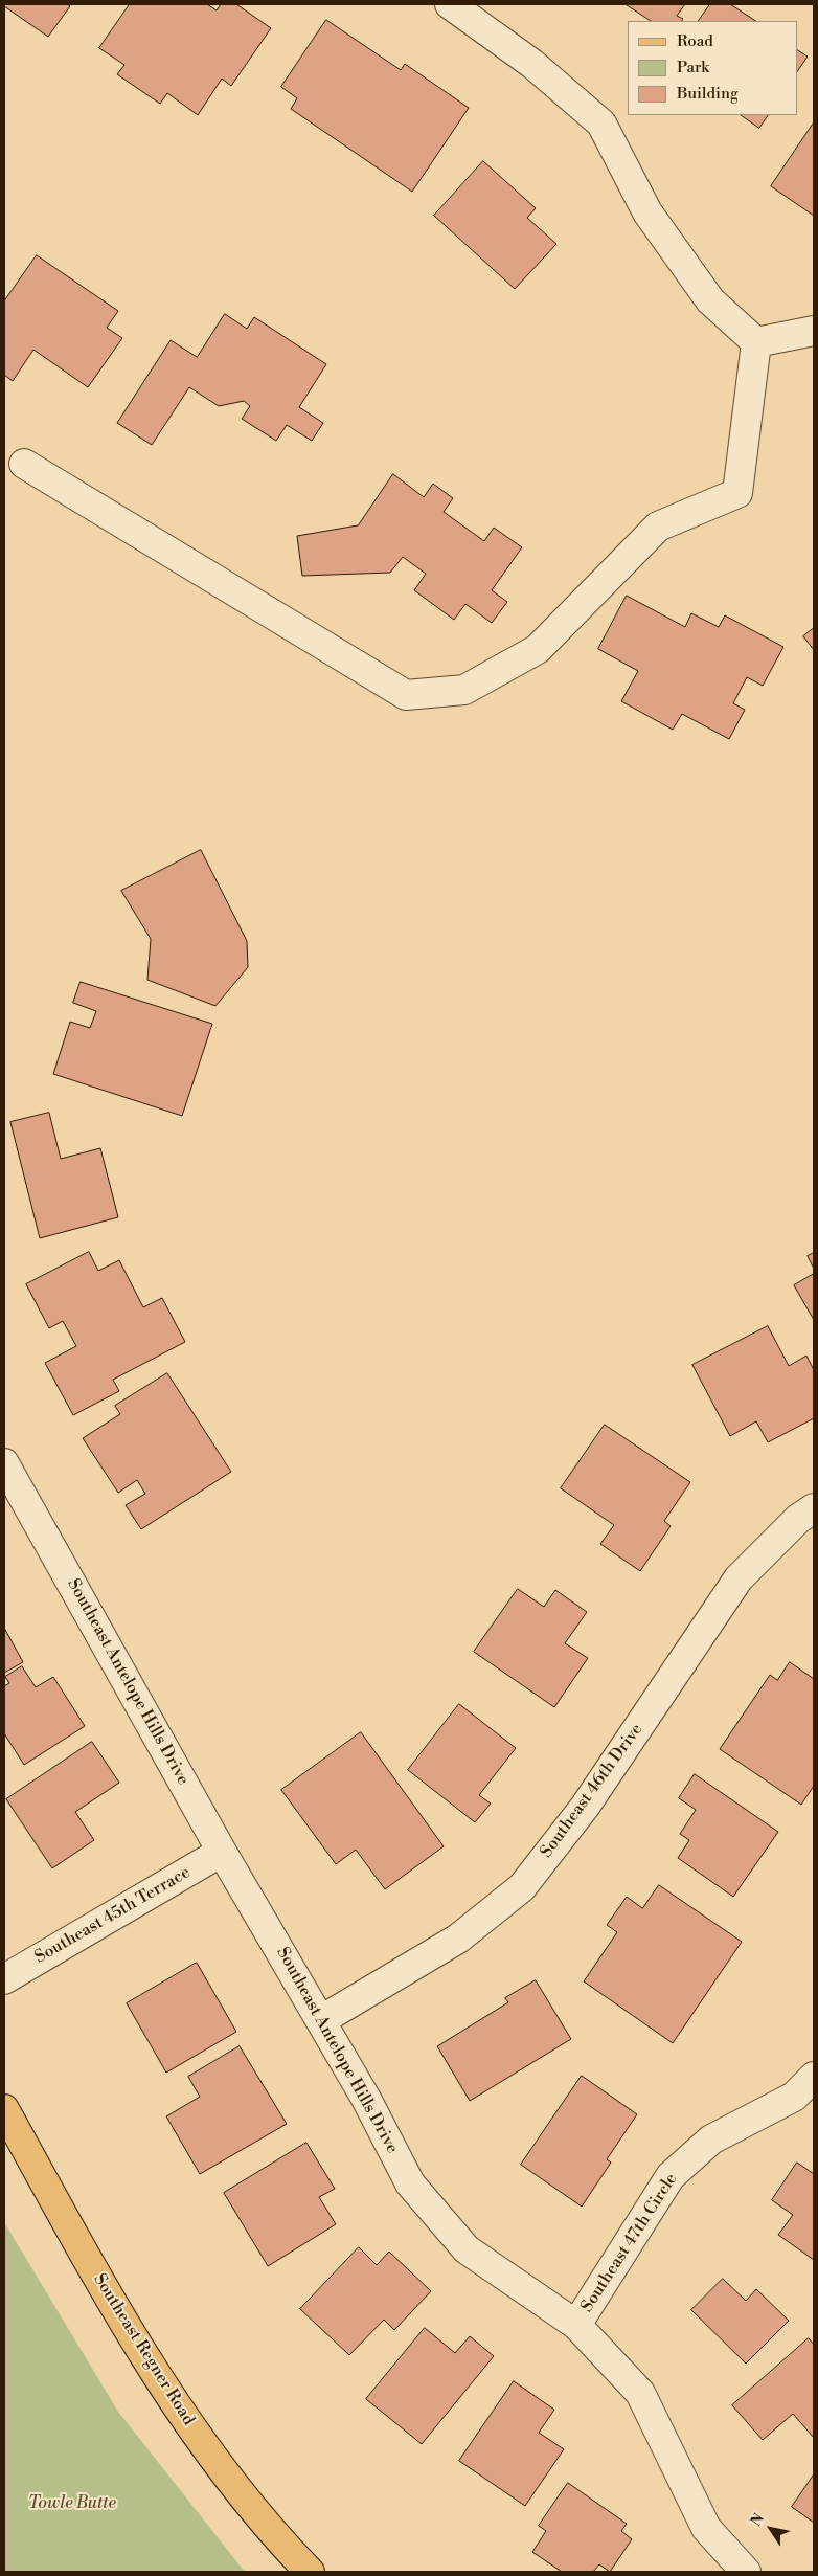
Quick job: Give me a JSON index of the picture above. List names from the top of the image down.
{
  "streets": {
    "main road": ["Southeast Regner Road"],
    "street": [
      "Southeast Antelope Hills Drive",
      "Southeast 46th Drive",
      "Southeast 45th Terrace",
      "Southeast 47th Circle"
    ]
  },
  "crossings": [
    ["Southeast Antelope Hills Drive", "Southeast 46th Drive"],
    ["Southeast Antelope Hills Drive", "Southeast 45th Terrace"],
    ["Southeast Antelope Hills Drive", "Southeast 47th Circle"]
  ],
  "parks": ["Towle Butte"],
  "legend": ["Road", "Park", "Building"],
  "north": "top left"
}
